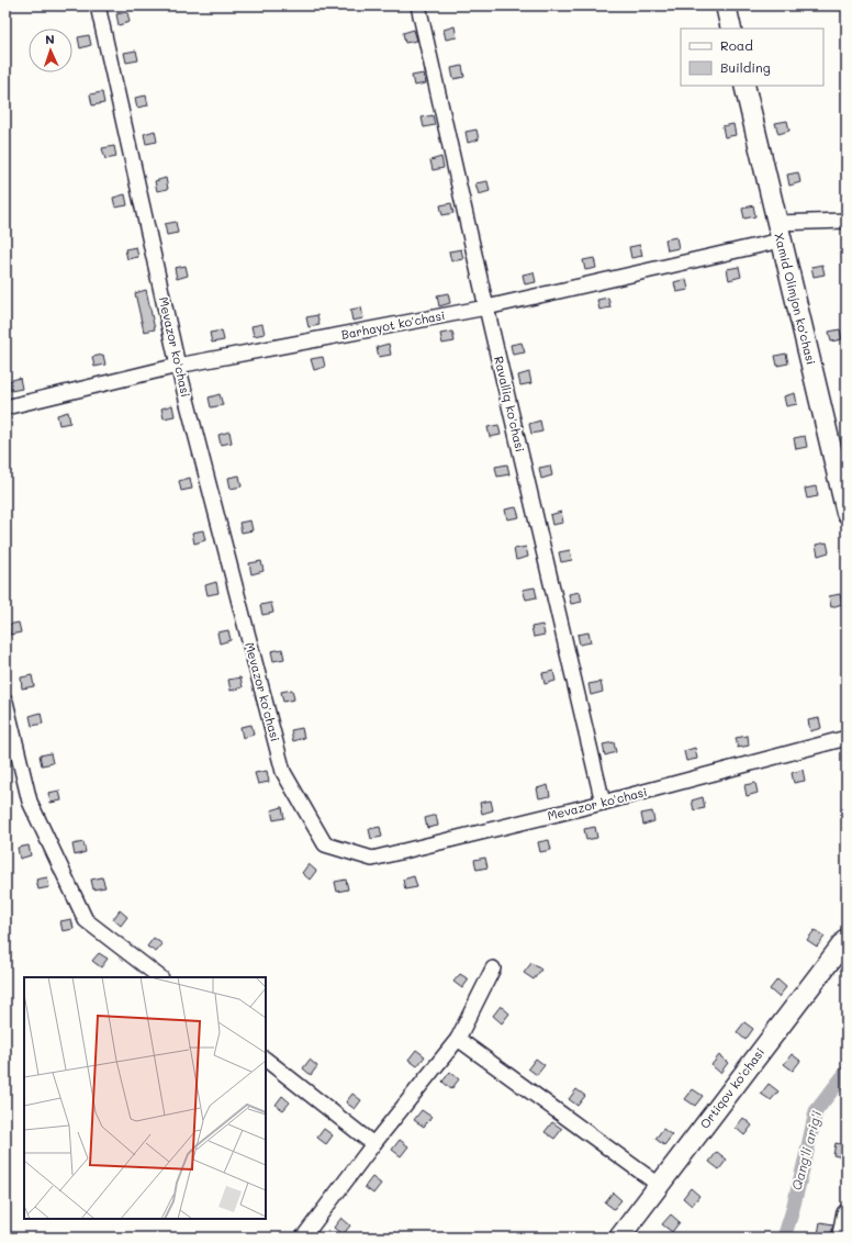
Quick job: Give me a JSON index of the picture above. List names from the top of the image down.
{
  "streets": {
    "main road": ["Xamid Olimjon ko'chasi", "Ortiqov ko'chasi"],
    "street": ["Barhayot ko'chasi", "Mevazor ko'chasi", "Ravalliq ko'chasi"]
  },
  "crossings": [
    ["Xamid Olimjon ko'chasi", "Barhayot ko'chasi"],
    ["Barhayot ko'chasi", "Mevazor ko'chasi"],
    ["Barhayot ko'chasi", "Ravalliq ko'chasi"],
    ["Mevazor ko'chasi", "Ravalliq ko'chasi"]
  ],
  "water": ["Qang'li arig'i"],
  "legend": ["Road", "Building"],
  "north": "top"
}
